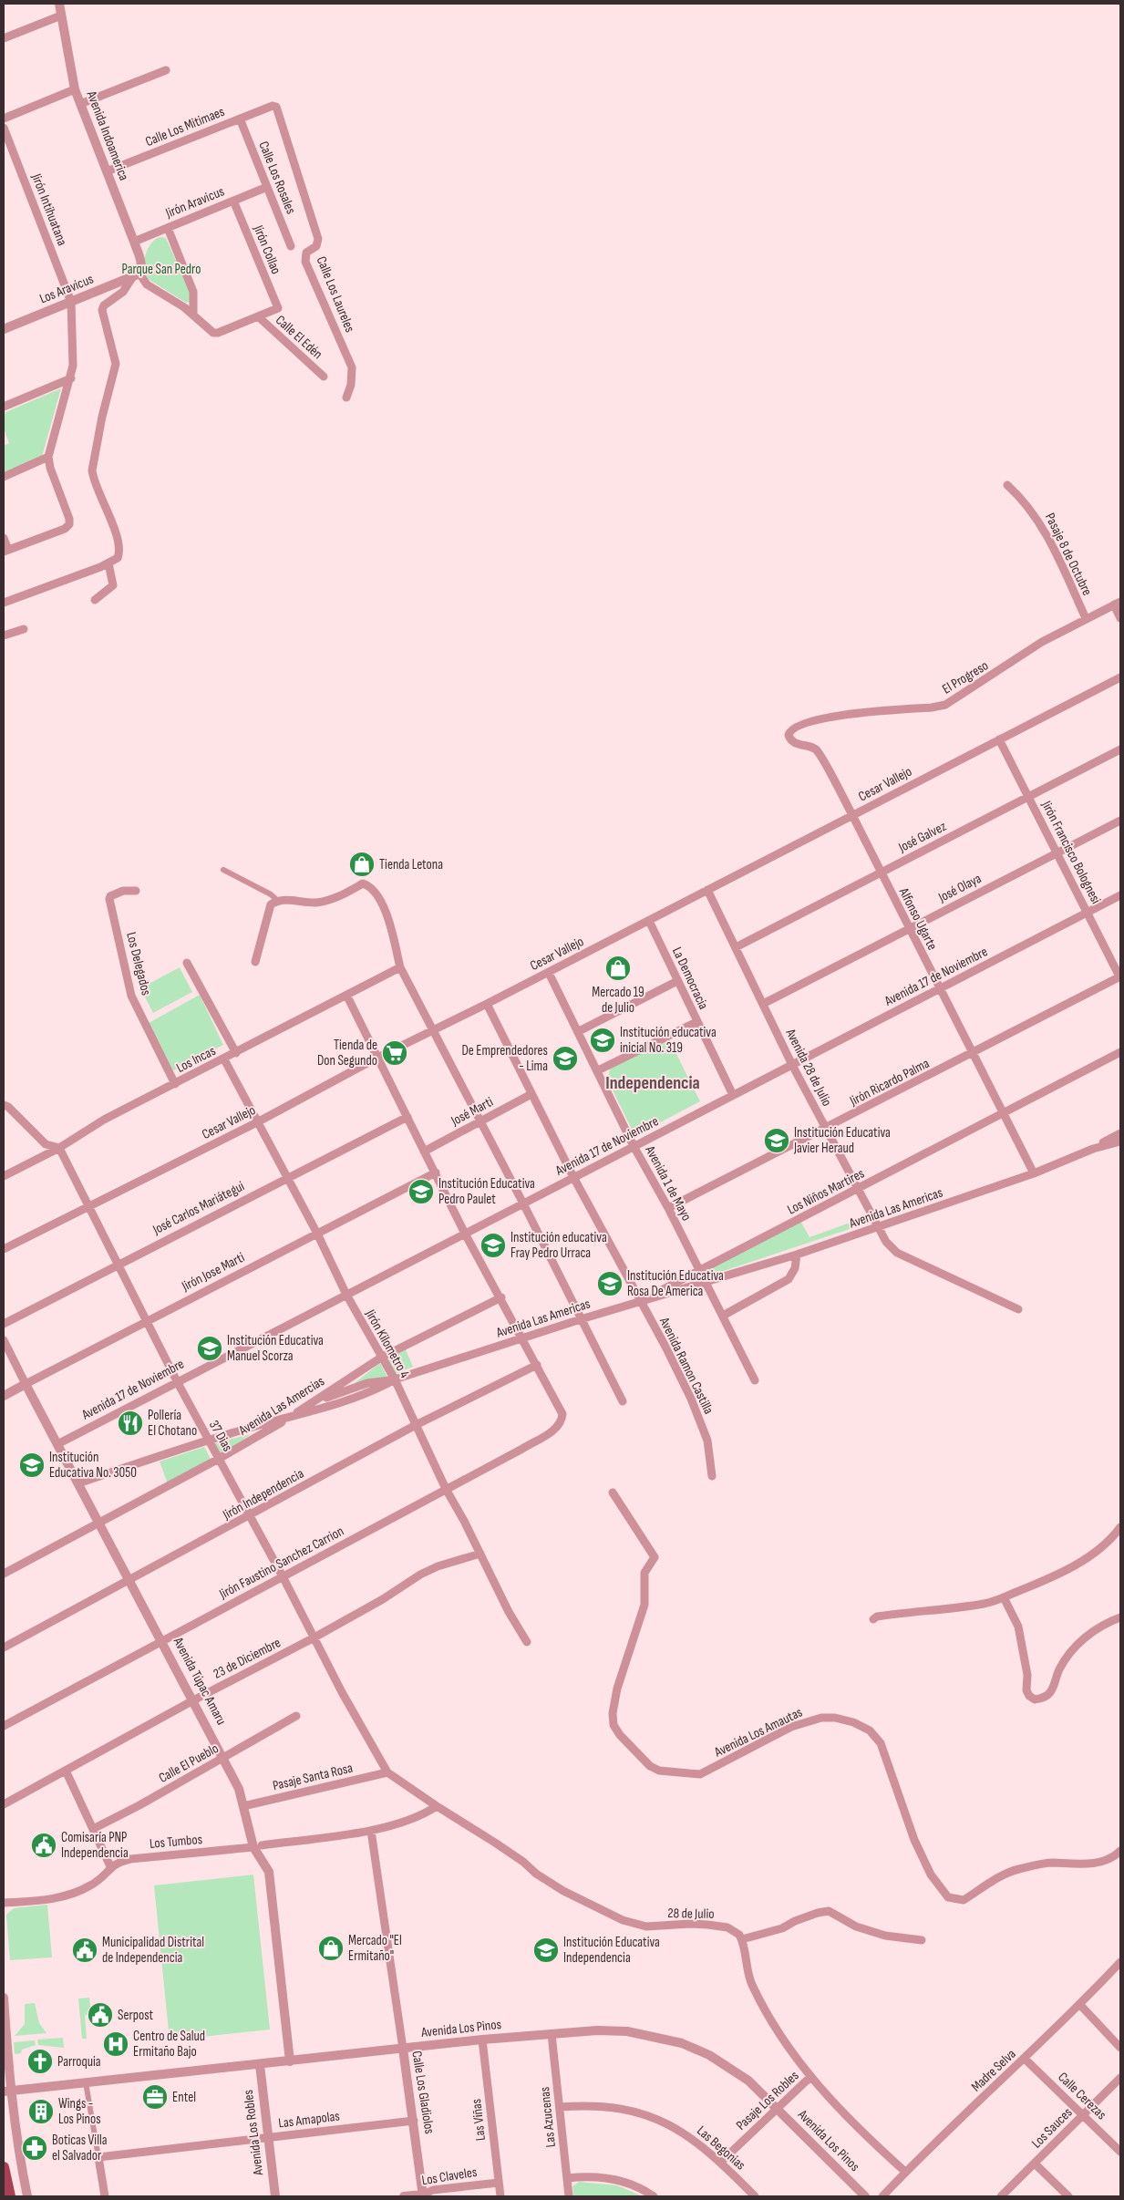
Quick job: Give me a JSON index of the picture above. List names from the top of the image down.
{
  "streets": {
    "street": [
      "Calle Los Mitimaes",
      "Avenida Indoamerica",
      "Calle Los Rosales",
      "Jirón Aravicus",
      "Jirón Intihuatana",
      "Jirón Collao",
      "Los Aravicus",
      "Calle Los Laureles",
      "Calle El Edén",
      "Pasaje 8 de Octubre",
      "El Progreso",
      "Cesar Vallejo",
      "José Galvez",
      "Jirón Francisco Bolognesi",
      "José Olaya",
      "Alfonso Ugarte",
      "Los Delegados",
      "Avenida 17 de Noviembre",
      "La Democracia",
      "Los Incas",
      "Avenida 28 de Julio",
      "Jirón Ricardo Palma",
      "José Marti",
      "Avenida 1 de Mayo",
      "Los Niños Martires",
      "José Carlos Mariátegui",
      "Avenida Las Americas",
      "Jirón Jose Marti",
      "Jirón Kilometro 4",
      "Avenida Ramon Castilla",
      "Avenida Las Amercias",
      "37 Dias",
      "Jirón Independencia",
      "Jirón Faustino Sanchez Carrion",
      "23 de Diciembre",
      "Avenida Túpac Amaru",
      "Avenida Los Amautas",
      "Calle El Pueblo",
      "Pasaje Santa Rosa",
      "Los Tumbos",
      "28 de Julio",
      "Avenida Los Pinos",
      "Madre Selva",
      "Calle Los Gladiolos",
      "Calle Cerezas",
      "Pasaje Los Robles",
      "Las Azucenas",
      "Las Amapolas",
      "Las Viñas",
      "Los Sauces",
      "Avenida Los Robles",
      "Las Begonias",
      "Los Claveles"
    ]
  },
  "crossings": [
    ["Calle Los Mitimaes", "Avenida Indoamerica"],
    ["Calle Los Mitimaes", "Calle Los Rosales"],
    ["Calle Los Mitimaes", "Calle Los Laureles"],
    ["Avenida Indoamerica", "Jirón Aravicus"],
    ["Avenida Indoamerica", "Los Aravicus"],
    ["Calle Los Rosales", "Jirón Aravicus"],
    ["Jirón Aravicus", "Jirón Collao"],
    ["Jirón Intihuatana", "Los Aravicus"],
    ["Jirón Collao", "Calle El Edén"],
    ["Pasaje 8 de Octubre", "El Progreso"],
    ["El Progreso", "Alfonso Ugarte"],
    ["Cesar Vallejo", "Jirón Francisco Bolognesi"],
    ["Cesar Vallejo", "Alfonso Ugarte"],
    ["Cesar Vallejo", "La Democracia"],
    ["Cesar Vallejo", "Avenida 28 de Julio"],
    ["Cesar Vallejo", "Avenida 1 de Mayo"],
    ["Cesar Vallejo", "Jirón Kilometro 4"],
    ["Cesar Vallejo", "Avenida Ramon Castilla"],
    ["Cesar Vallejo", "37 Dias"],
    ["José Galvez", "Jirón Francisco Bolognesi"],
    ["José Galvez", "Alfonso Ugarte"],
    ["José Galvez", "Avenida 28 de Julio"],
    ["Jirón Francisco Bolognesi", "José Olaya"],
    ["Jirón Francisco Bolognesi", "Avenida 17 de Noviembre"],
    ["Jirón Francisco Bolognesi", "Jirón Ricardo Palma"],
    ["José Olaya", "Alfonso Ugarte"],
    ["José Olaya", "Avenida 28 de Julio"],
    ["Alfonso Ugarte", "Avenida 17 de Noviembre"],
    ["Alfonso Ugarte", "Jirón Ricardo Palma"],
    ["Alfonso Ugarte", "Los Niños Martires"],
    ["Alfonso Ugarte", "Avenida Las Americas"],
    ["Los Delegados", "Los Incas"],
    ["Avenida 17 de Noviembre", "La Democracia"],
    ["Avenida 17 de Noviembre", "Avenida 28 de Julio"],
    ["Avenida 17 de Noviembre", "Avenida 1 de Mayo"],
    ["Avenida 17 de Noviembre", "Jirón Kilometro 4"],
    ["Avenida 17 de Noviembre", "Avenida Ramon Castilla"],
    ["Avenida 17 de Noviembre", "37 Dias"],
    ["Avenida 17 de Noviembre", "Avenida Túpac Amaru"],
    ["Los Incas", "Jirón Kilometro 4"],
    ["Los Incas", "37 Dias"],
    ["Avenida 28 de Julio", "Jirón Ricardo Palma"],
    ["Avenida 28 de Julio", "Los Niños Martires"],
    ["Avenida 28 de Julio", "Avenida Las Americas"],
    ["Jirón Ricardo Palma", "Avenida 1 de Mayo"],
    ["José Marti", "Avenida Ramon Castilla"],
    ["Avenida 1 de Mayo", "Los Niños Martires"],
    ["Avenida 1 de Mayo", "Avenida Las Americas"],
    ["Los Niños Martires", "Avenida Las Americas"],
    ["Los Niños Martires", "Avenida Ramon Castilla"],
    ["José Carlos Mariátegui", "Jirón Kilometro 4"],
    ["José Carlos Mariátegui", "37 Dias"],
    ["Avenida Las Americas", "Jirón Kilometro 4"],
    ["Avenida Las Americas", "Avenida Ramon Castilla"],
    ["Avenida Las Americas", "Avenida Las Amercias"],
    ["Avenida Las Americas", "37 Dias"],
    ["Avenida Las Americas", "Avenida Túpac Amaru"],
    ["Jirón Jose Marti", "Jirón Kilometro 4"],
    ["Jirón Jose Marti", "37 Dias"],
    ["Jirón Jose Marti", "Avenida Túpac Amaru"],
    ["Jirón Kilometro 4", "Avenida Las Amercias"],
    ["Jirón Kilometro 4", "Jirón Independencia"],
    ["Jirón Kilometro 4", "Jirón Faustino Sanchez Carrion"],
    ["Jirón Kilometro 4", "23 de Diciembre"],
    ["Avenida Las Amercias", "37 Dias"],
    ["Avenida Las Amercias", "Avenida Túpac Amaru"],
    ["37 Dias", "Jirón Independencia"],
    ["37 Dias", "Jirón Faustino Sanchez Carrion"],
    ["37 Dias", "23 de Diciembre"],
    ["37 Dias", "Pasaje Santa Rosa"],
    ["37 Dias", "28 de Julio"],
    ["Jirón Independencia", "Jirón Faustino Sanchez Carrion"],
    ["Jirón Independencia", "Avenida Túpac Amaru"],
    ["Jirón Faustino Sanchez Carrion", "Avenida Túpac Amaru"],
    ["23 de Diciembre", "Avenida Túpac Amaru"],
    ["Avenida Túpac Amaru", "Calle El Pueblo"],
    ["Avenida Túpac Amaru", "Pasaje Santa Rosa"],
    ["Avenida Túpac Amaru", "Los Tumbos"],
    ["Avenida Túpac Amaru", "Avenida Los Pinos"],
    ["Pasaje Santa Rosa", "28 de Julio"],
    ["Los Tumbos", "28 de Julio"],
    ["Los Tumbos", "Calle Los Gladiolos"],
    ["Avenida Los Pinos", "Calle Los Gladiolos"],
    ["Avenida Los Pinos", "Pasaje Los Robles"],
    ["Avenida Los Pinos", "Las Azucenas"],
    ["Avenida Los Pinos", "Las Viñas"],
    ["Avenida Los Pinos", "Avenida Los Robles"],
    ["Madre Selva", "Calle Cerezas"],
    ["Calle Los Gladiolos", "Las Amapolas"],
    ["Calle Los Gladiolos", "Los Claveles"],
    ["Calle Cerezas", "Los Sauces"],
    ["Pasaje Los Robles", "Las Begonias"],
    ["Las Azucenas", "Las Begonias"],
    ["Las Amapolas", "Avenida Los Robles"],
    ["Las Viñas", "Los Claveles"]
  ],
  "districts": ["Independencia"],
  "parks": ["Parque San Pedro"],
  "places": {
    "shop": ["Tienda Letona", "Mercado 19 de Julio", "Mercado \"El Ermitaño\""],
    "school or university": [
      "Institución educativa inicial No. 319",
      "De Emprendedores - Lima",
      "Institución Educativa Javier Heraud",
      "Institución Educativa Pedro Paulet",
      "Institución educativa Fray Pedro Urraca",
      "Institución Educativa Rosa De America",
      "Institución Educativa Manuel Scorza",
      "Institución Educativa No. 3050",
      "Institución Educativa Independencia"
    ],
    "supermarket": ["Tienda de Don Segundo"],
    "restaurant": ["Pollería El Chotano"],
    "public building": ["Comisaría PNP Independencia", "Municipalidad Distrital de Independencia", "Serpost"],
    "hospital": ["Centro de Salud Ermitaño Bajo"],
    "church": ["Parroquia"],
    "office": ["Entel"],
    "building": ["Wings - Los Pinos"],
    "pharmacy": ["Boticas Villa el Salvador"]
  }
}
